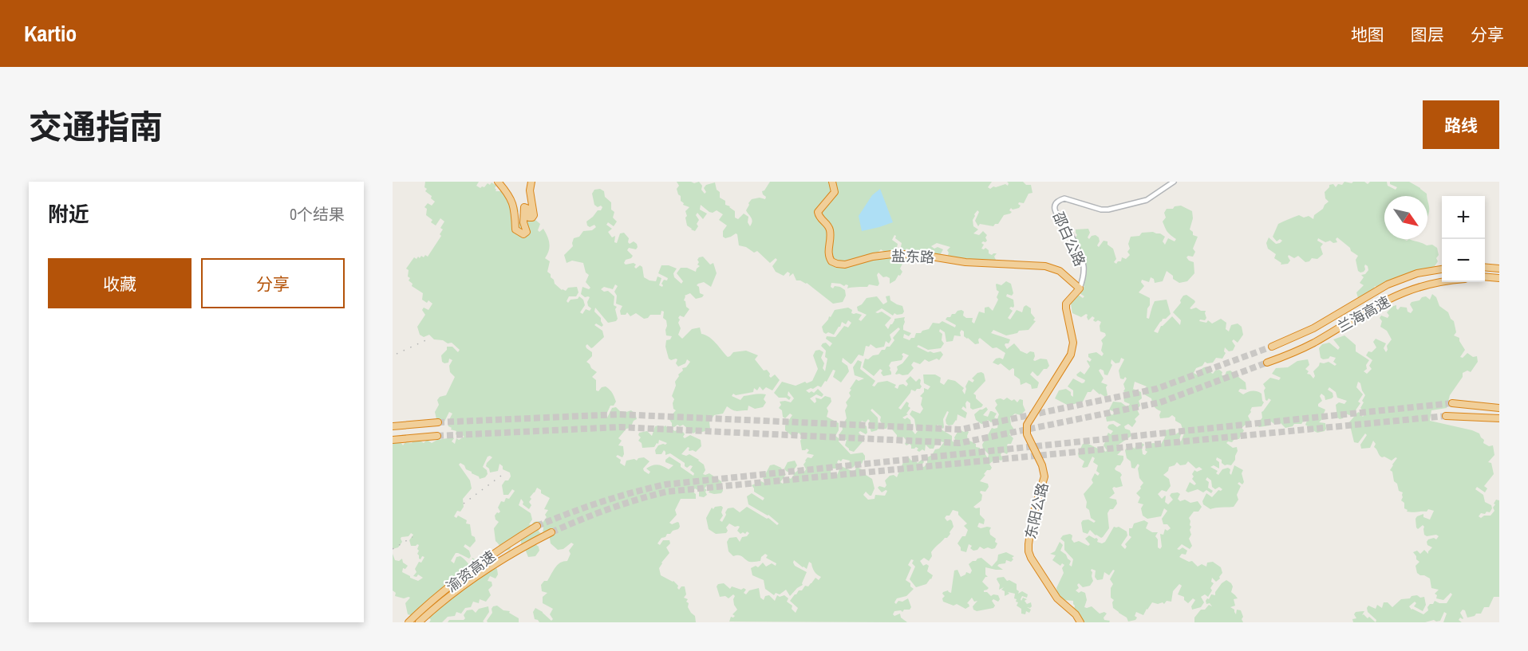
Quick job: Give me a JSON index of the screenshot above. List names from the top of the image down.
{
  "streets": {
    "highway": [
      "盐东路",
      "兰海高速",
      "东阳公路",
      "渝资高速"
    ],
    "street": ["邵白公路"]
  },
  "crossings": [
    ["邵白公路", "盐东路"],
    ["邵白公路", "东阳公路"],
    ["盐东路", "东阳公路"]
  ],
  "north": "bottom right",
  "page": {
    "header": "Kartio",
    "nav": ["地图", "图层", "分享"],
    "title": "交通指南",
    "buttons": [
      "路线",
      ["收藏", "分享"]
    ],
    "heading": ["附近", "0个结果"],
    "map_buttons": ["+", "−"]
  }
}
